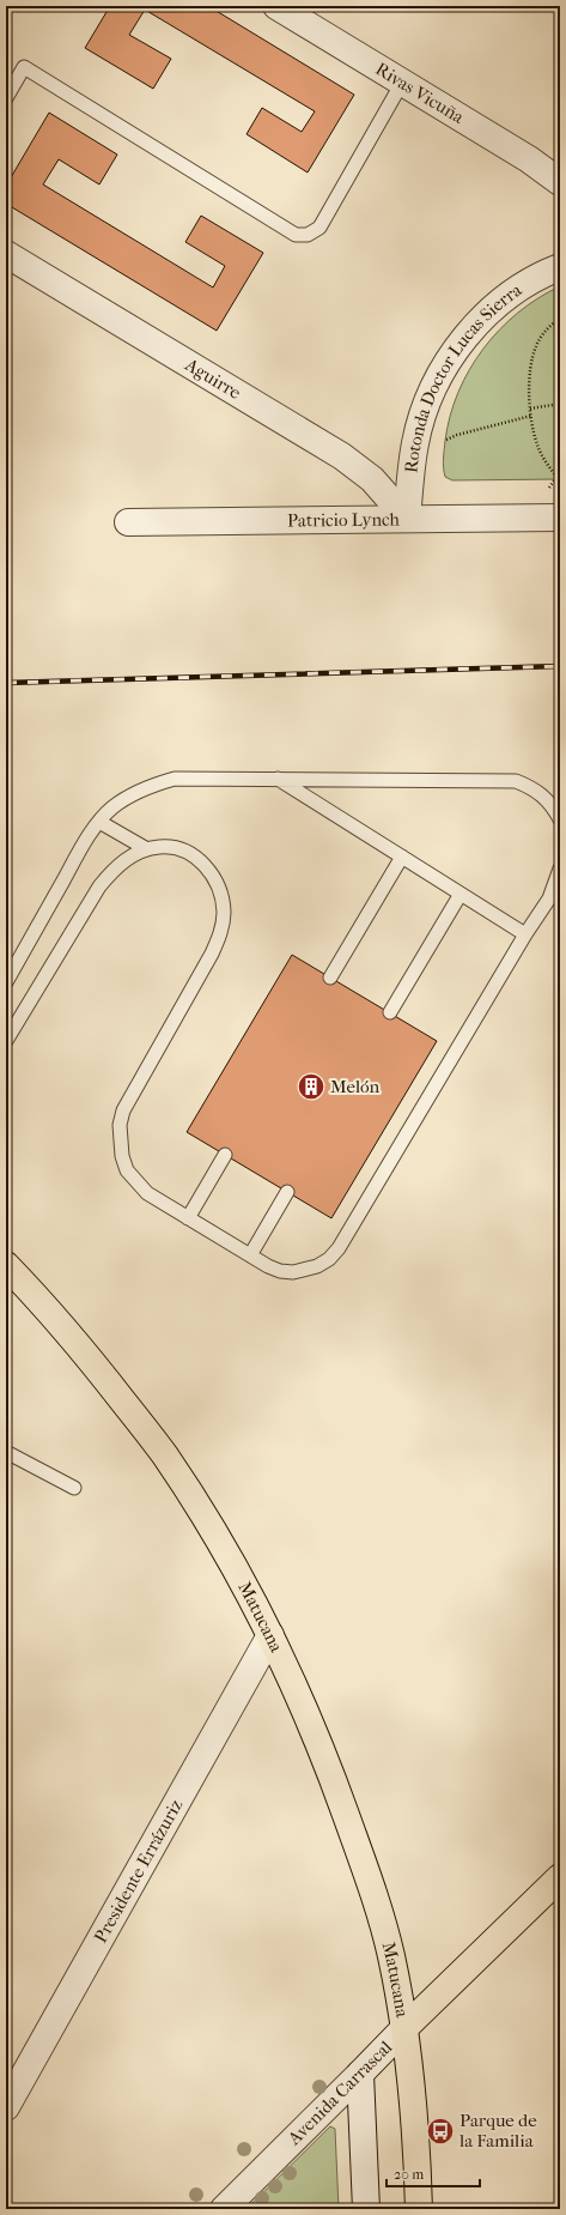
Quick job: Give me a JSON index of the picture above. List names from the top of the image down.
{
  "streets": {
    "main road": ["Matucana", "Avenida Carrascal"],
    "street": [
      "Rivas Vicuña",
      "Aguirre",
      "Rotonda Doctor Lucas Sierra",
      "Patricio Lynch",
      "Presidente Errázuriz"
    ]
  },
  "crossings": [
    ["Aguirre", "Rotonda Doctor Lucas Sierra"],
    ["Aguirre", "Patricio Lynch"],
    ["Rotonda Doctor Lucas Sierra", "Patricio Lynch"],
    ["Matucana", "Presidente Errázuriz"],
    ["Matucana", "Avenida Carrascal"]
  ],
  "places": {
    "building": ["Melón"],
    "bus stop": ["Parque de la Familia"]
  },
  "scale_bar": "20 m"
}
